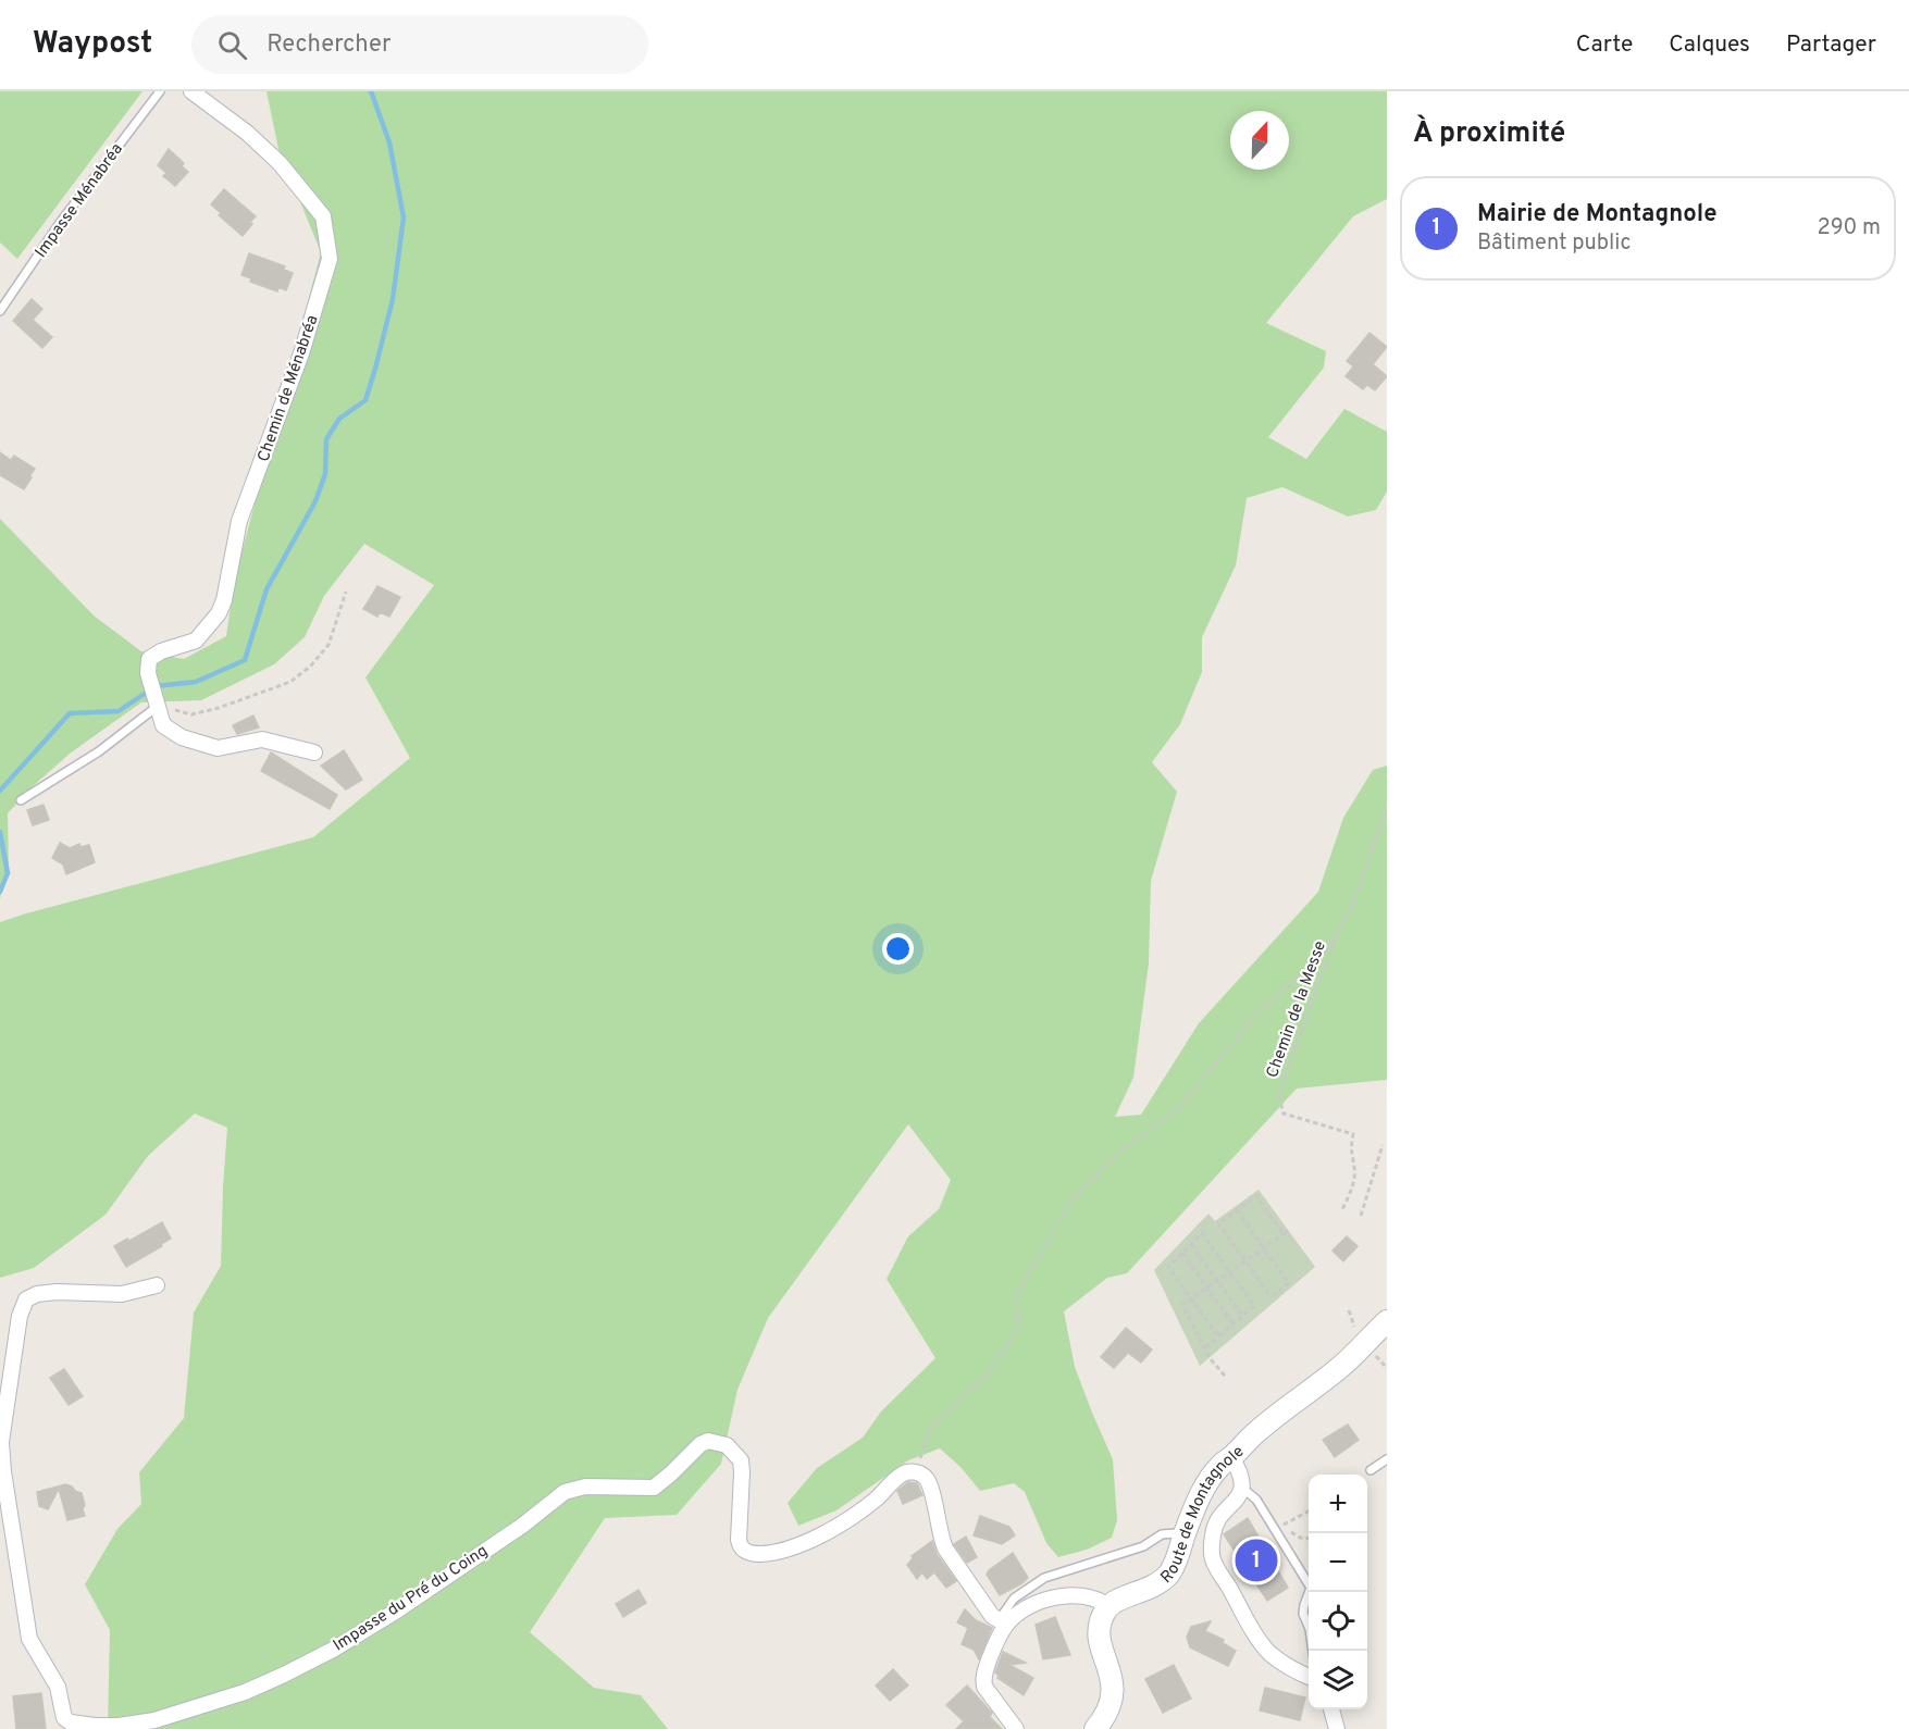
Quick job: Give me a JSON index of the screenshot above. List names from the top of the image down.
{
  "streets": {
    "street": ["Chemin de Ménabréa", "Route de Montagnole", "Impasse du Pré du Coing"],
    "lane": ["Impasse Ménabréa"],
    "path": ["Chemin de la Messe"]
  },
  "north": "top",
  "page": {
    "header": "Waypost",
    "search": "Rechercher",
    "nav": ["Carte", "Calques", "Partager"],
    "heading": "À proximité",
    "list": [
      {
        "mark": "1",
        "name": "Mairie de Montagnole",
        "note": "Bâtiment public",
        "value": "290 m"
      }
    ],
    "map_buttons": ["+", "−"],
    "pins": "1"
  }
}
